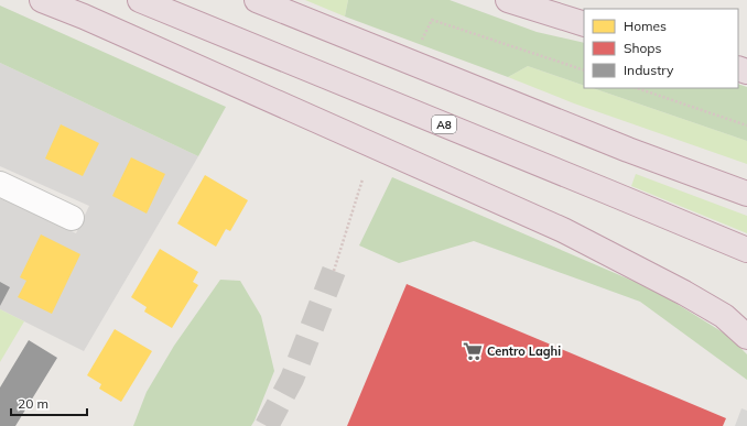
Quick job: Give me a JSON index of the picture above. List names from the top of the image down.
{
  "streets": {
    "highway": ["A8"]
  },
  "places": {
    "supermarket": ["Centro Laghi"]
  },
  "legend": ["Homes", "Shops", "Industry"],
  "scale_bar": "20 m"
}
